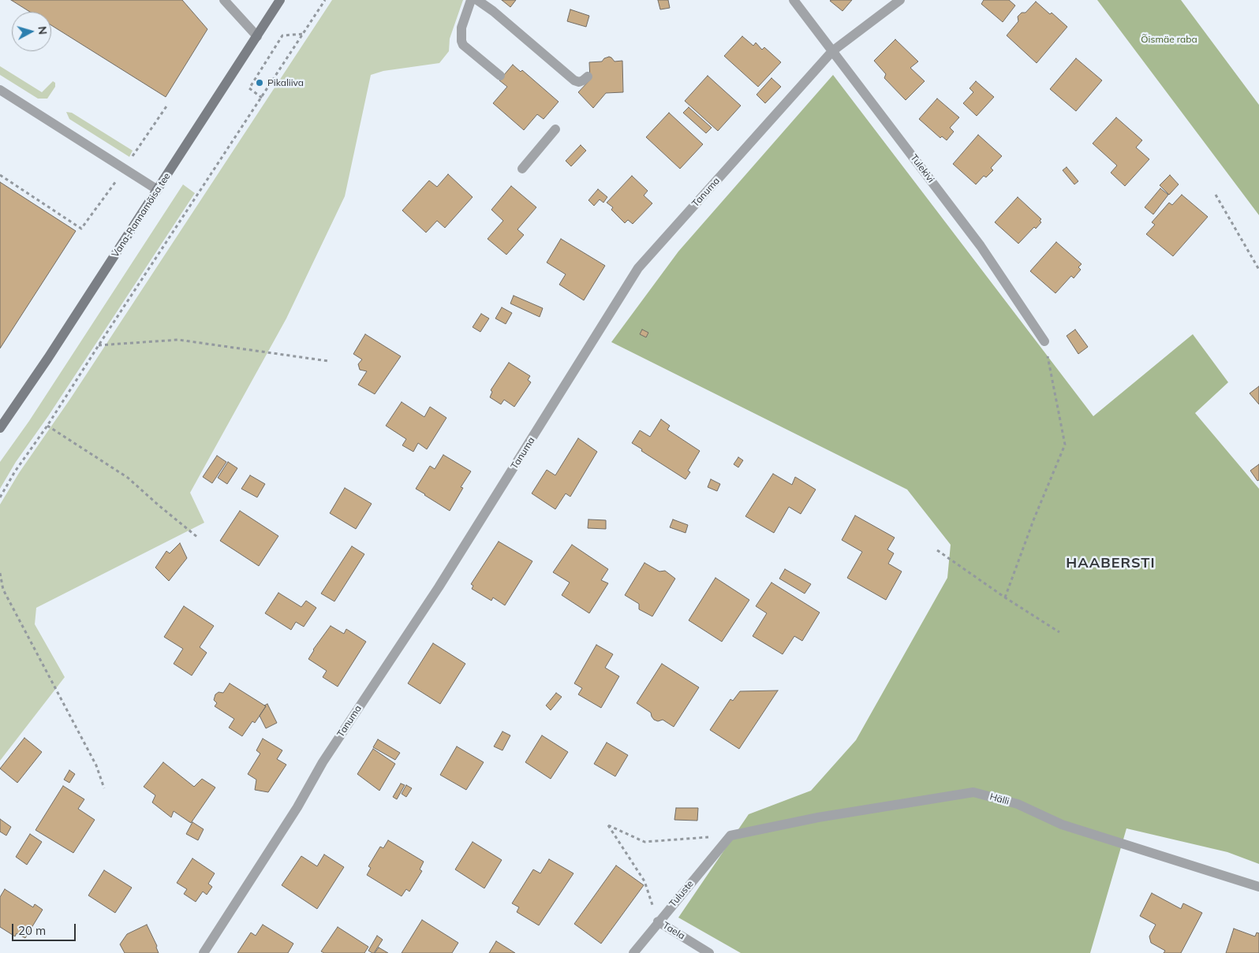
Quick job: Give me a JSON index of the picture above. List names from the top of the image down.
{
  "streets": {
    "street": [
      "Tulekivi",
      "Tanuma",
      "Vana-Rannamõisa tee",
      "Hälli",
      "Tuluste",
      "Taela"
    ]
  },
  "crossings": [
    ["Tulekivi", "Tanuma"],
    ["Hälli", "Tuluste"],
    ["Tuluste", "Taela"]
  ],
  "districts": ["HAABERSTI"],
  "parks": ["Õismäe raba"],
  "places": ["Pikaliiva"],
  "scale_bar": "20 m",
  "north": "right"
}
